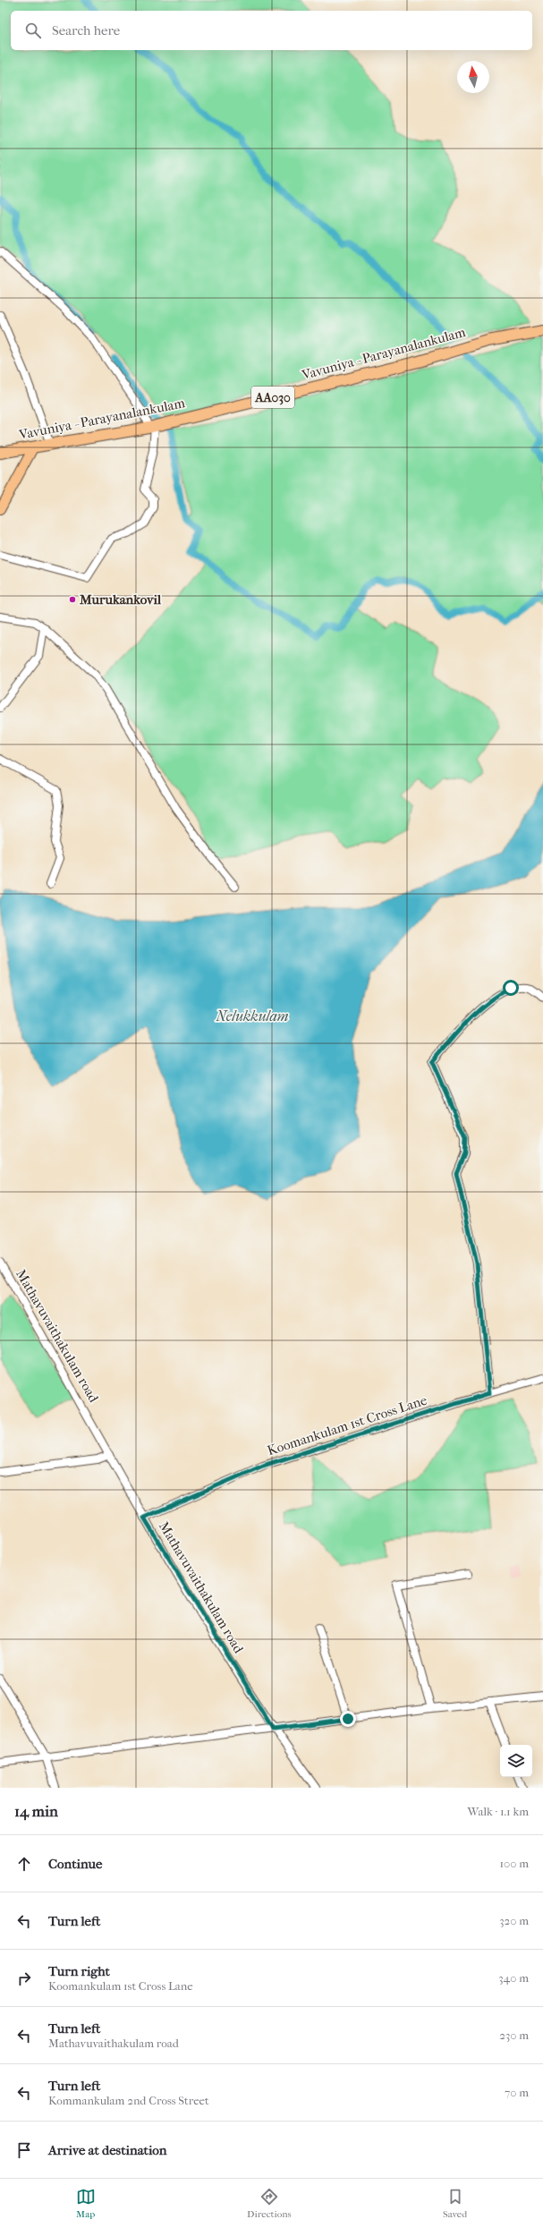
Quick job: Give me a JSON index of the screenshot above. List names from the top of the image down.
{
  "streets": {
    "highway": ["Vavuniya - Parayanalankulam", "AA030"],
    "street": ["Mathavuvaithakulam road", "Koomankulam 1st Cross Lane"]
  },
  "crossings": [
    ["Mathavuvaithakulam road", "Koomankulam 1st Cross Lane"]
  ],
  "water": ["Nelukkulam"],
  "places": ["Murukankovil"],
  "north": "top",
  "page": {
    "search": "Search here",
    "heading": ["14 min", "Walk · 1.1 km"],
    "list": [
      ["Continue", "100 m"],
      ["Turn left", "320 m"],
      ["Turn right", "Koomankulam 1st Cross Lane", "340 m"],
      ["Turn left", "Mathavuvaithakulam road", "230 m"],
      ["Turn left", "Kommankulam 2nd Cross Street", "70 m"],
      "Arrive at destination"
    ],
    "nav": ["Map", "Directions", "Saved"]
  }
}
